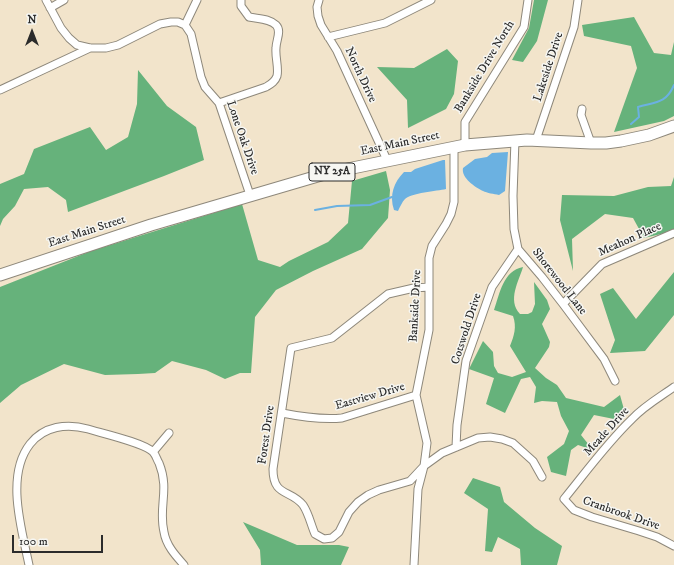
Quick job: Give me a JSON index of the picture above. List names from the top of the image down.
{
  "streets": {
    "main road": ["East Main Street", "NY 25A"],
    "street": [
      "Bankside Drive North",
      "Lakeside Drive",
      "North Drive",
      "Lone Oak Drive",
      "Meahon Place",
      "Shorewood Lane",
      "Bankside Drive",
      "Cotswold Drive",
      "Eastview Drive",
      "Meade Drive",
      "Forest Drive",
      "Cranbrook Drive"
    ]
  },
  "crossings": [
    ["Bankside Drive North", "East Main Street"],
    ["Bankside Drive North", "Bankside Drive"],
    ["Lakeside Drive", "East Main Street"],
    ["North Drive", "East Main Street"],
    ["Lone Oak Drive", "East Main Street"],
    ["East Main Street", "Shorewood Lane"],
    ["East Main Street", "Bankside Drive"],
    ["Meahon Place", "Shorewood Lane"],
    ["Shorewood Lane", "Cotswold Drive"],
    ["Bankside Drive", "Eastview Drive"],
    ["Bankside Drive", "Forest Drive"],
    ["Cotswold Drive", "Forest Drive"],
    ["Eastview Drive", "Forest Drive"],
    ["Meade Drive", "Cranbrook Drive"]
  ],
  "scale_bar": "100 m",
  "north": "top"
}
